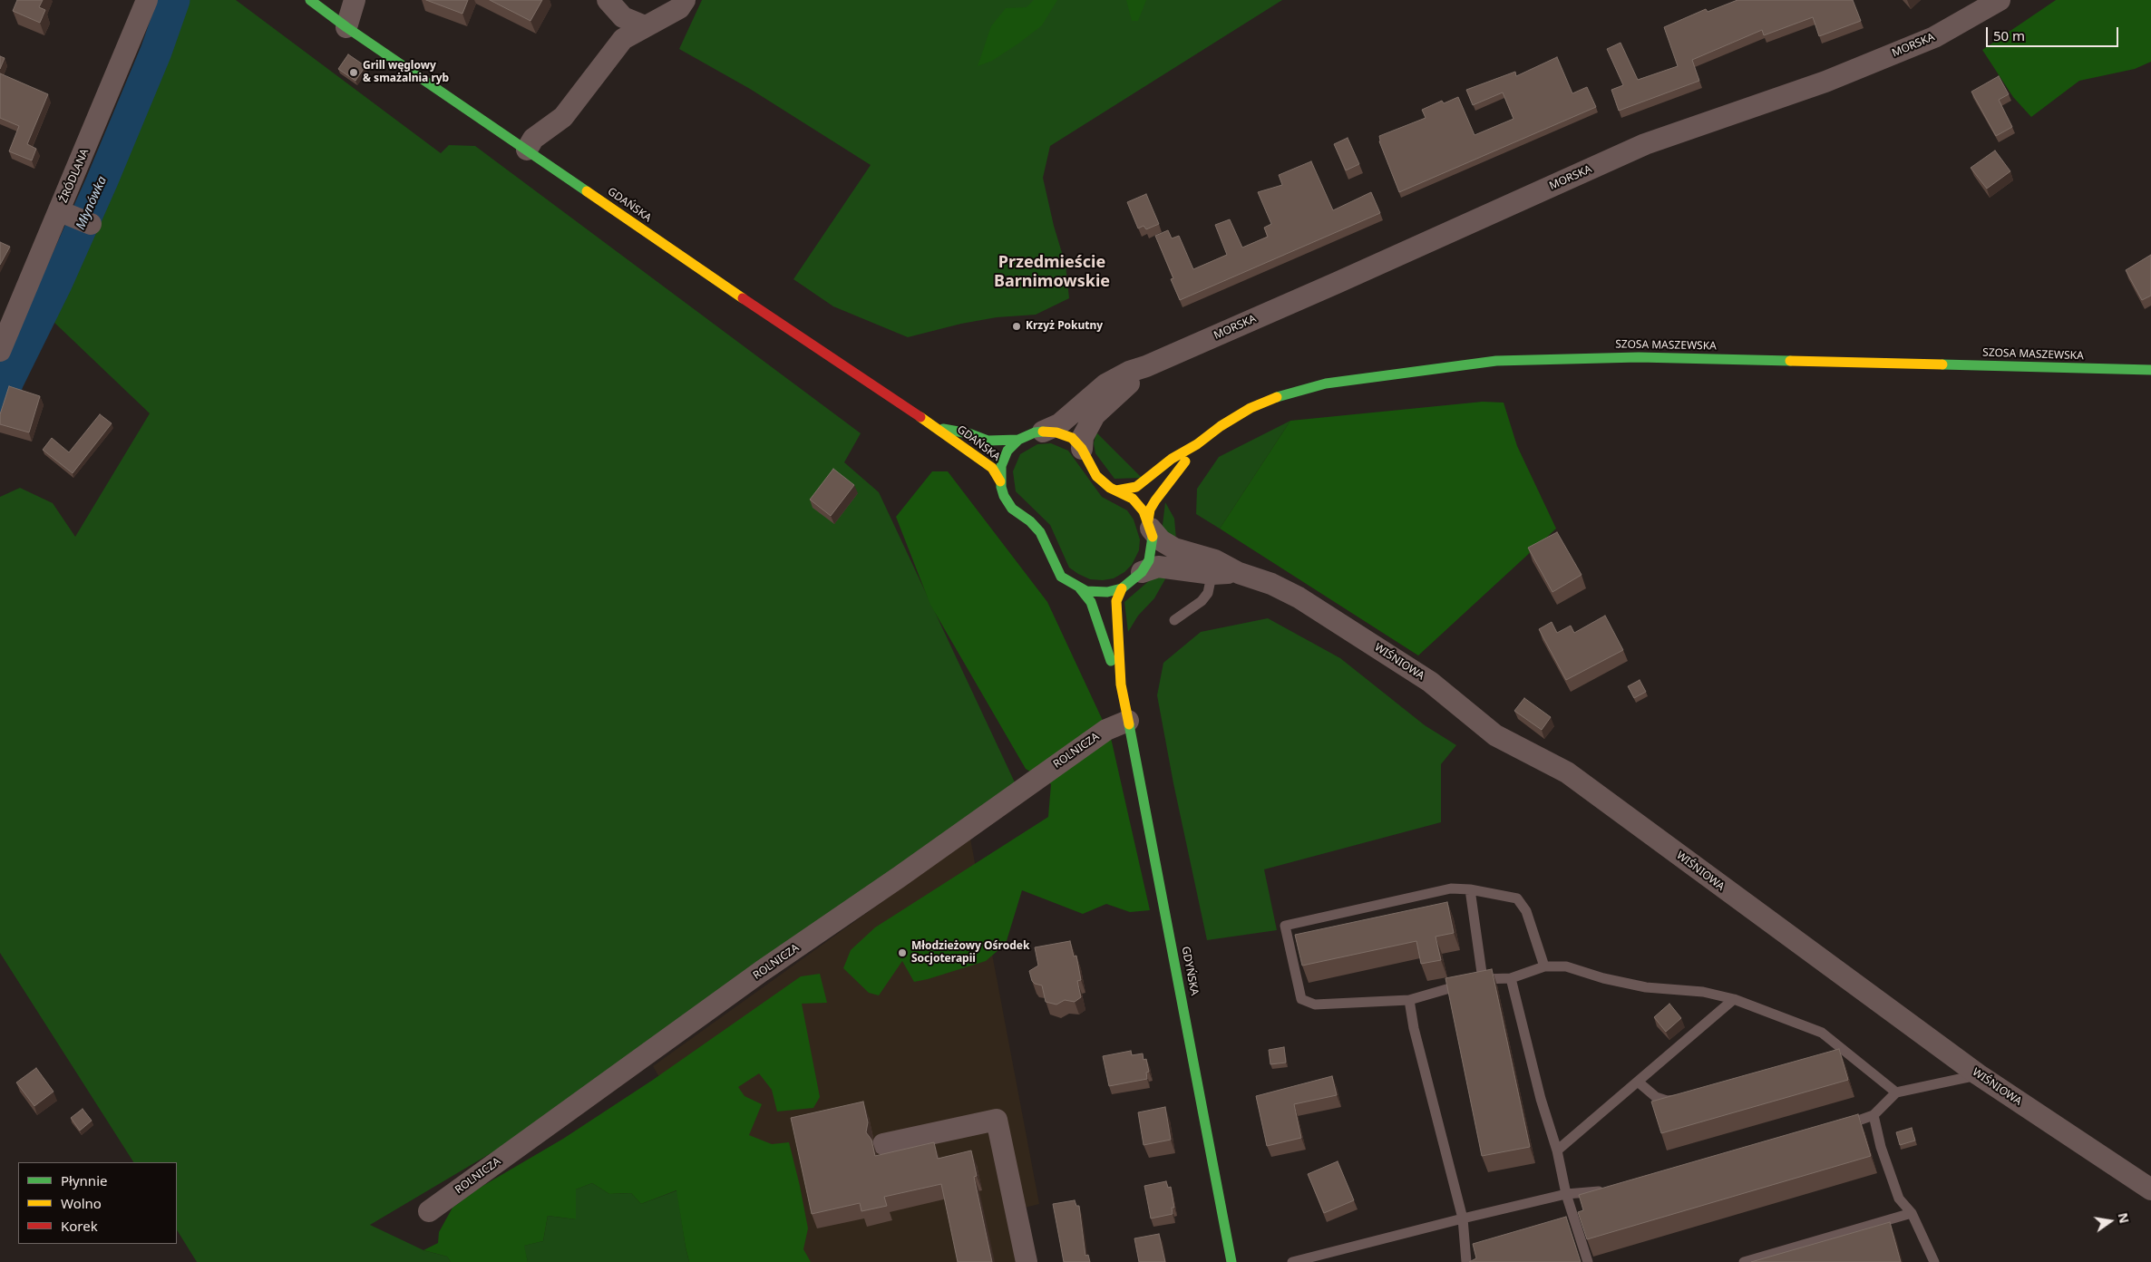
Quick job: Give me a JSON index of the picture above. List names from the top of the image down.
{
  "streets": {
    "main road": ["GDAŃSKA", "SZOSA MASZEWSKA", "GDYŃSKA"],
    "street": [
      "MORSKA",
      "ŹRÓDLANA",
      "WIŚNIOWA",
      "ROLNICZA"
    ]
  },
  "crossings": [
    ["SZOSA MASZEWSKA", "WIŚNIOWA"],
    ["ROLNICZA", "GDYŃSKA"]
  ],
  "districts": ["Przedmieście Barnimowskie"],
  "water": ["Młynówka"],
  "places": ["Grill węglowy & smażalnia ryb", "Krzyż Pokutny", "Młodzieżowy Ośrodek Socjoterapii"],
  "legend": ["Płynnie", "Wolno", "Korek"],
  "scale_bar": "50 m",
  "north": "right"
}
